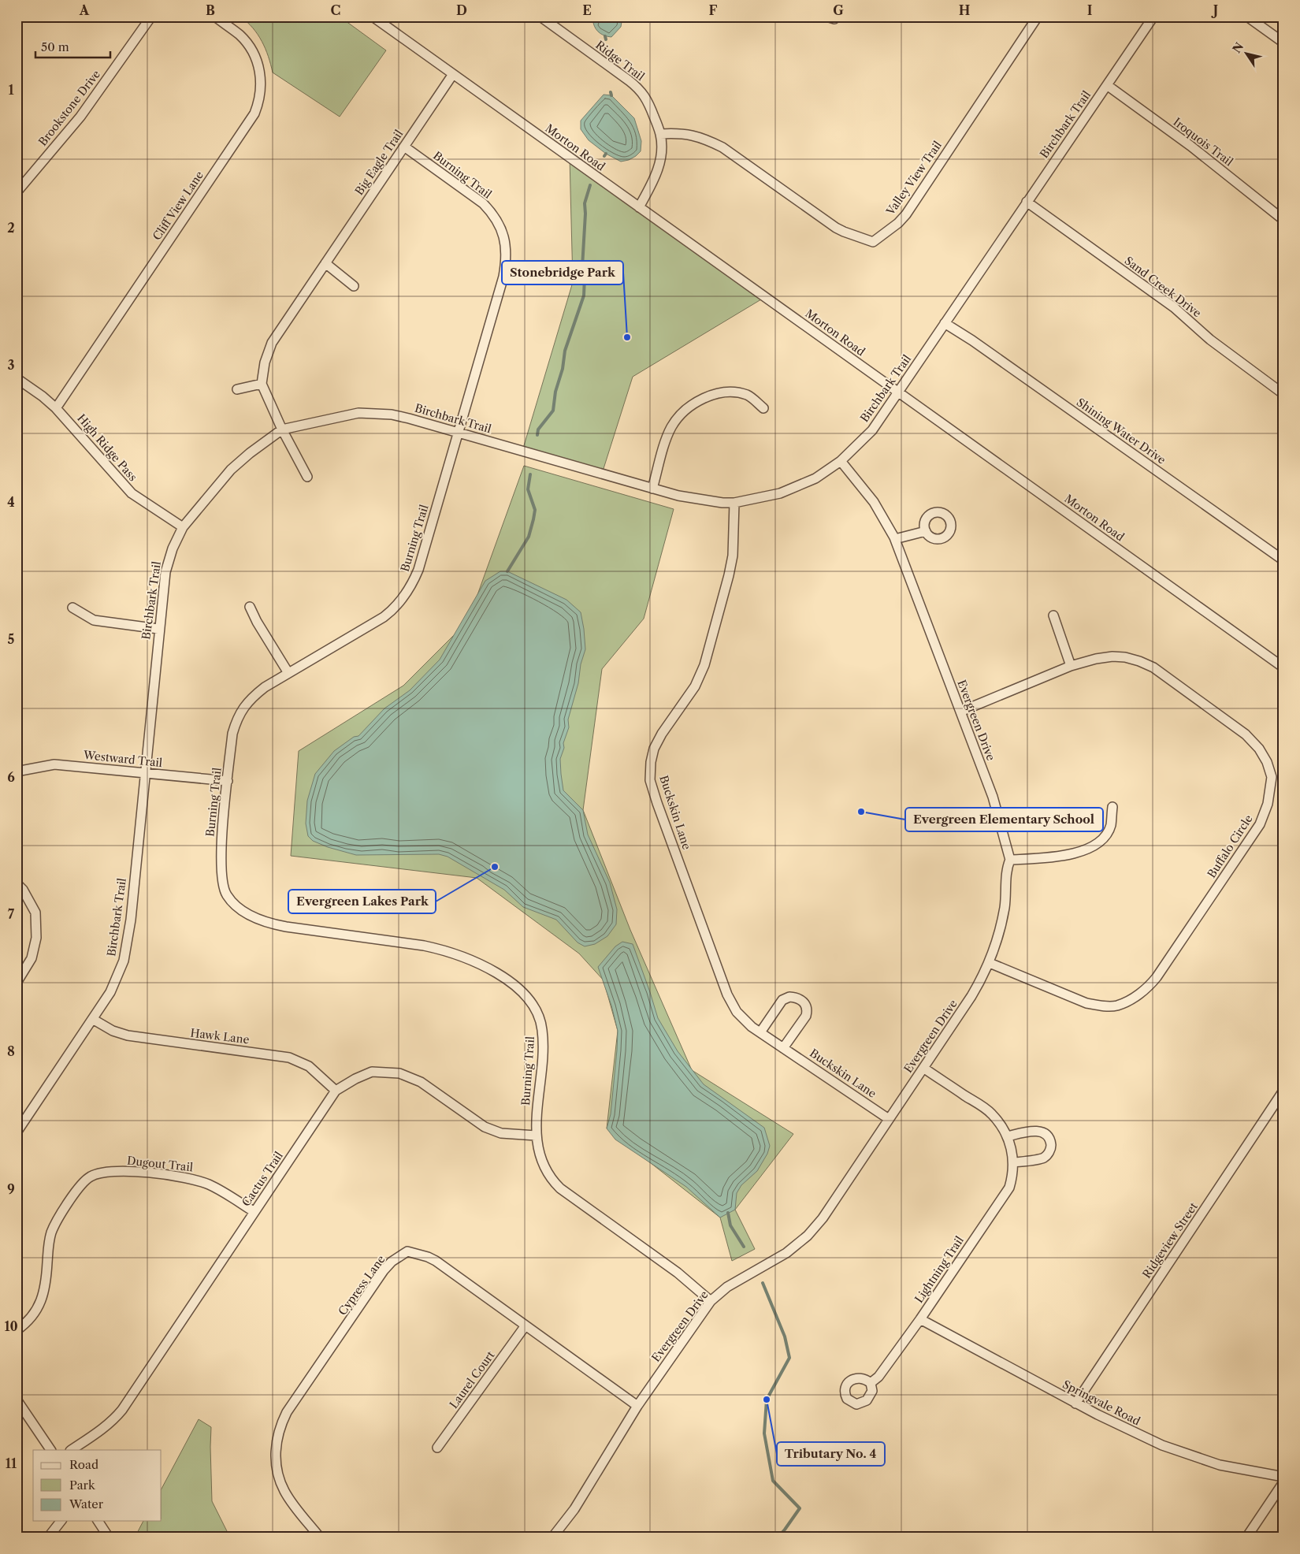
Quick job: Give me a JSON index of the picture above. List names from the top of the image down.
{
  "streets": {
    "street": [
      "Ridge Trail",
      "Brookstone Drive",
      "Birchbark Trail",
      "Iroquois Trail",
      "Morton Road",
      "Big Eagle Trail",
      "Burning Trail",
      "Valley View Trail",
      "Cliff View Lane",
      "Sand Creek Drive",
      "Shining Water Drive",
      "High Ridge Pass",
      "Evergreen Drive",
      "Westward Trail",
      "Buckskin Lane",
      "Buffalo Circle",
      "Hawk Lane",
      "Dugout Trail",
      "Cactus Trail",
      "Ridgeview Street",
      "Lightning Trail",
      "Cypress Lane",
      "Laurel Court",
      "Springvale Road"
    ]
  },
  "crossings": [
    ["Ridge Trail", "Morton Road"],
    ["Ridge Trail", "Valley View Trail"],
    ["Birchbark Trail", "Iroquois Trail"],
    ["Birchbark Trail", "Morton Road"],
    ["Birchbark Trail", "Burning Trail"],
    ["Birchbark Trail", "Sand Creek Drive"],
    ["Birchbark Trail", "Shining Water Drive"],
    ["Birchbark Trail", "High Ridge Pass"],
    ["Birchbark Trail", "Evergreen Drive"],
    ["Birchbark Trail", "Westward Trail"],
    ["Birchbark Trail", "Buckskin Lane"],
    ["Birchbark Trail", "Hawk Lane"],
    ["Morton Road", "Big Eagle Trail"],
    ["Big Eagle Trail", "Burning Trail"],
    ["Burning Trail", "Evergreen Drive"],
    ["Burning Trail", "Westward Trail"],
    ["Burning Trail", "Cactus Trail"],
    ["Cliff View Lane", "High Ridge Pass"],
    ["Evergreen Drive", "Buckskin Lane"],
    ["Evergreen Drive", "Buffalo Circle"],
    ["Evergreen Drive", "Lightning Trail"],
    ["Evergreen Drive", "Cypress Lane"],
    ["Hawk Lane", "Cactus Trail"],
    ["Dugout Trail", "Cactus Trail"],
    ["Ridgeview Street", "Springvale Road"],
    ["Lightning Trail", "Springvale Road"],
    ["Cypress Lane", "Laurel Court"]
  ],
  "places": [
    "Stonebridge Park",
    "Evergreen Elementary School",
    "Evergreen Lakes Park",
    "Tributary No. 4"
  ],
  "legend": ["Road", "Park", "Water"],
  "scale_bar": "50 m",
  "north": "top left",
  "grid": {
    "columns": [
      "A",
      "B",
      "C",
      "D",
      "E",
      "F",
      "G",
      "H",
      "I",
      "J"
    ],
    "rows": [
      "1",
      "2",
      "3",
      "4",
      "5",
      "6",
      "7",
      "8",
      "9",
      "10",
      "11"
    ]
  }
}
